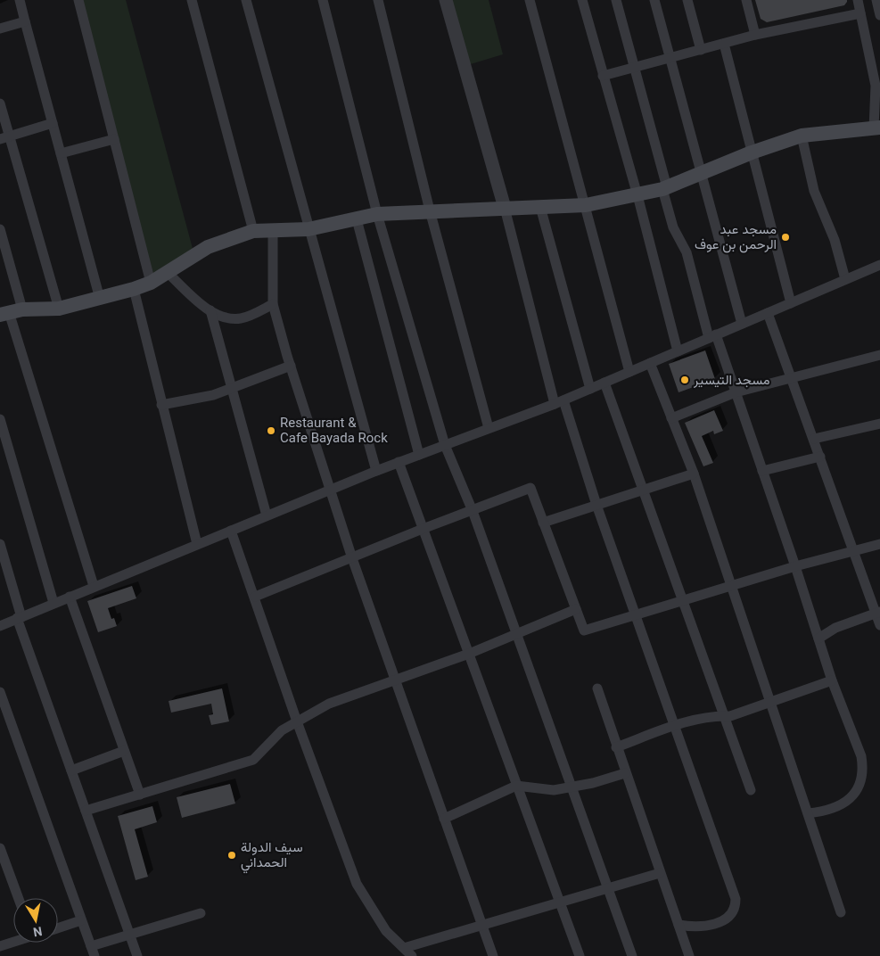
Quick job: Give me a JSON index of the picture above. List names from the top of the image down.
{
  "places": [
    "مسجد عبد الرحمن بن عوف",
    "مسجد التيسير",
    "Restaurant & Cafe Bayada Rock",
    "سيف الدولة الحمداني"
  ],
  "north": "bottom"
}
